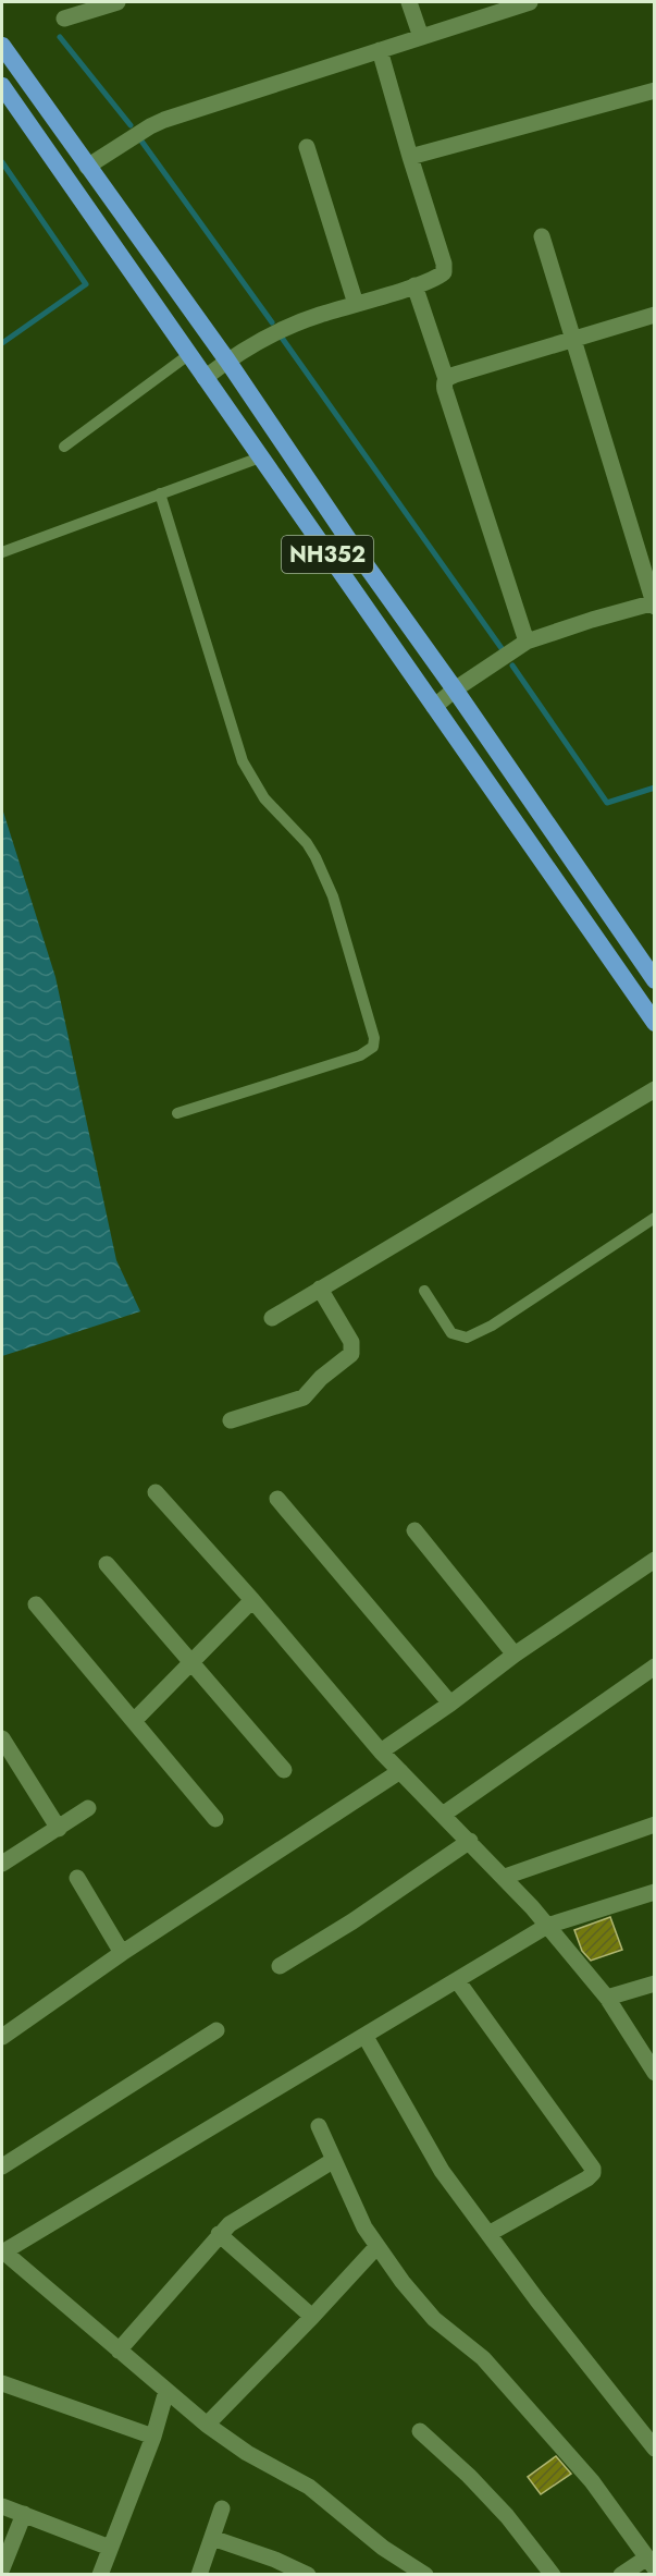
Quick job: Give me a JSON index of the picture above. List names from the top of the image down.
{
  "streets": {
    "highway": ["NH352"]
  }
}
